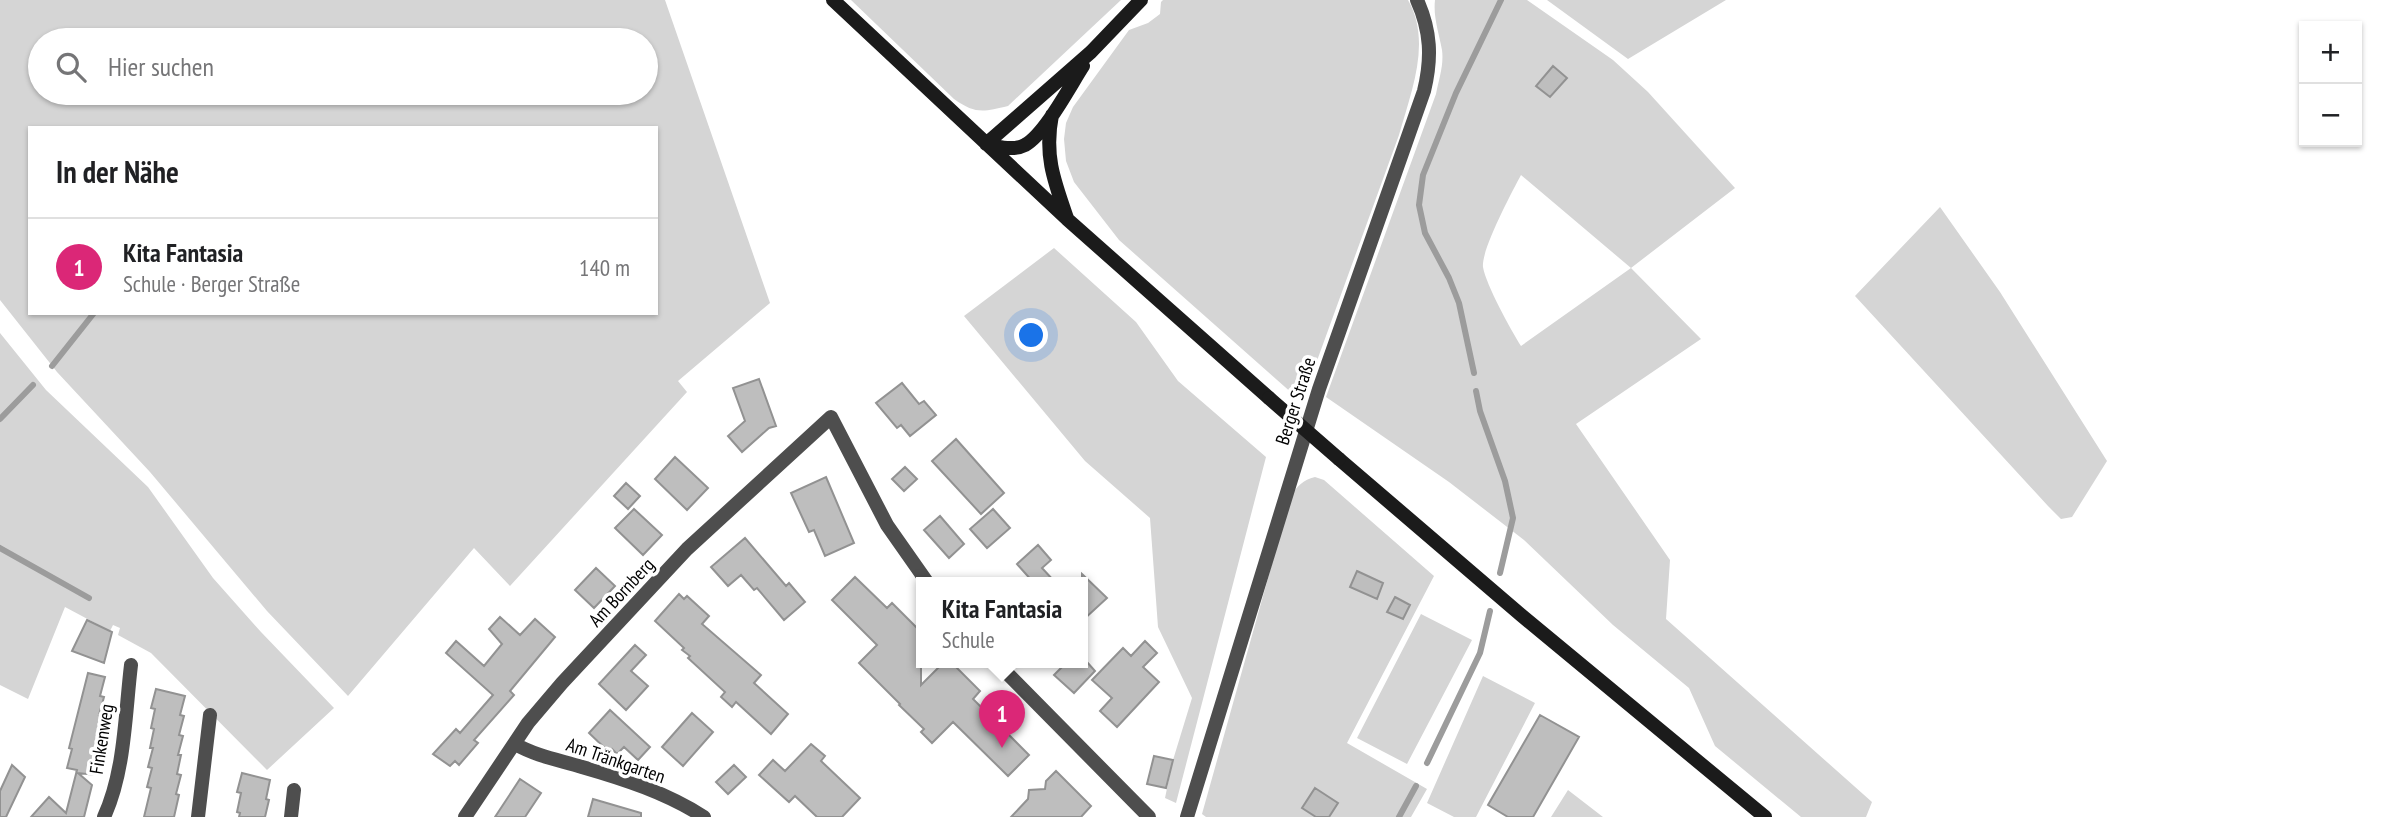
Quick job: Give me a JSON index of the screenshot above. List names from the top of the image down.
{
  "streets": {
    "street": [
      "Berger Straße",
      "Am Bornberg",
      "Finkenweg",
      "Am Tränkgarten"
    ]
  },
  "crossings": [
    ["Am Bornberg", "Am Tränkgarten"]
  ],
  "page": {
    "map_buttons": ["+", "−"],
    "search": "Hier suchen",
    "heading": "In der Nähe",
    "list": [
      {
        "mark": "1",
        "name": "Kita Fantasia",
        "note": "Schule · Berger Straße",
        "value": "140 m"
      }
    ],
    "popup": ["Kita Fantasia", "Schule"],
    "pins": "1"
  }
}
